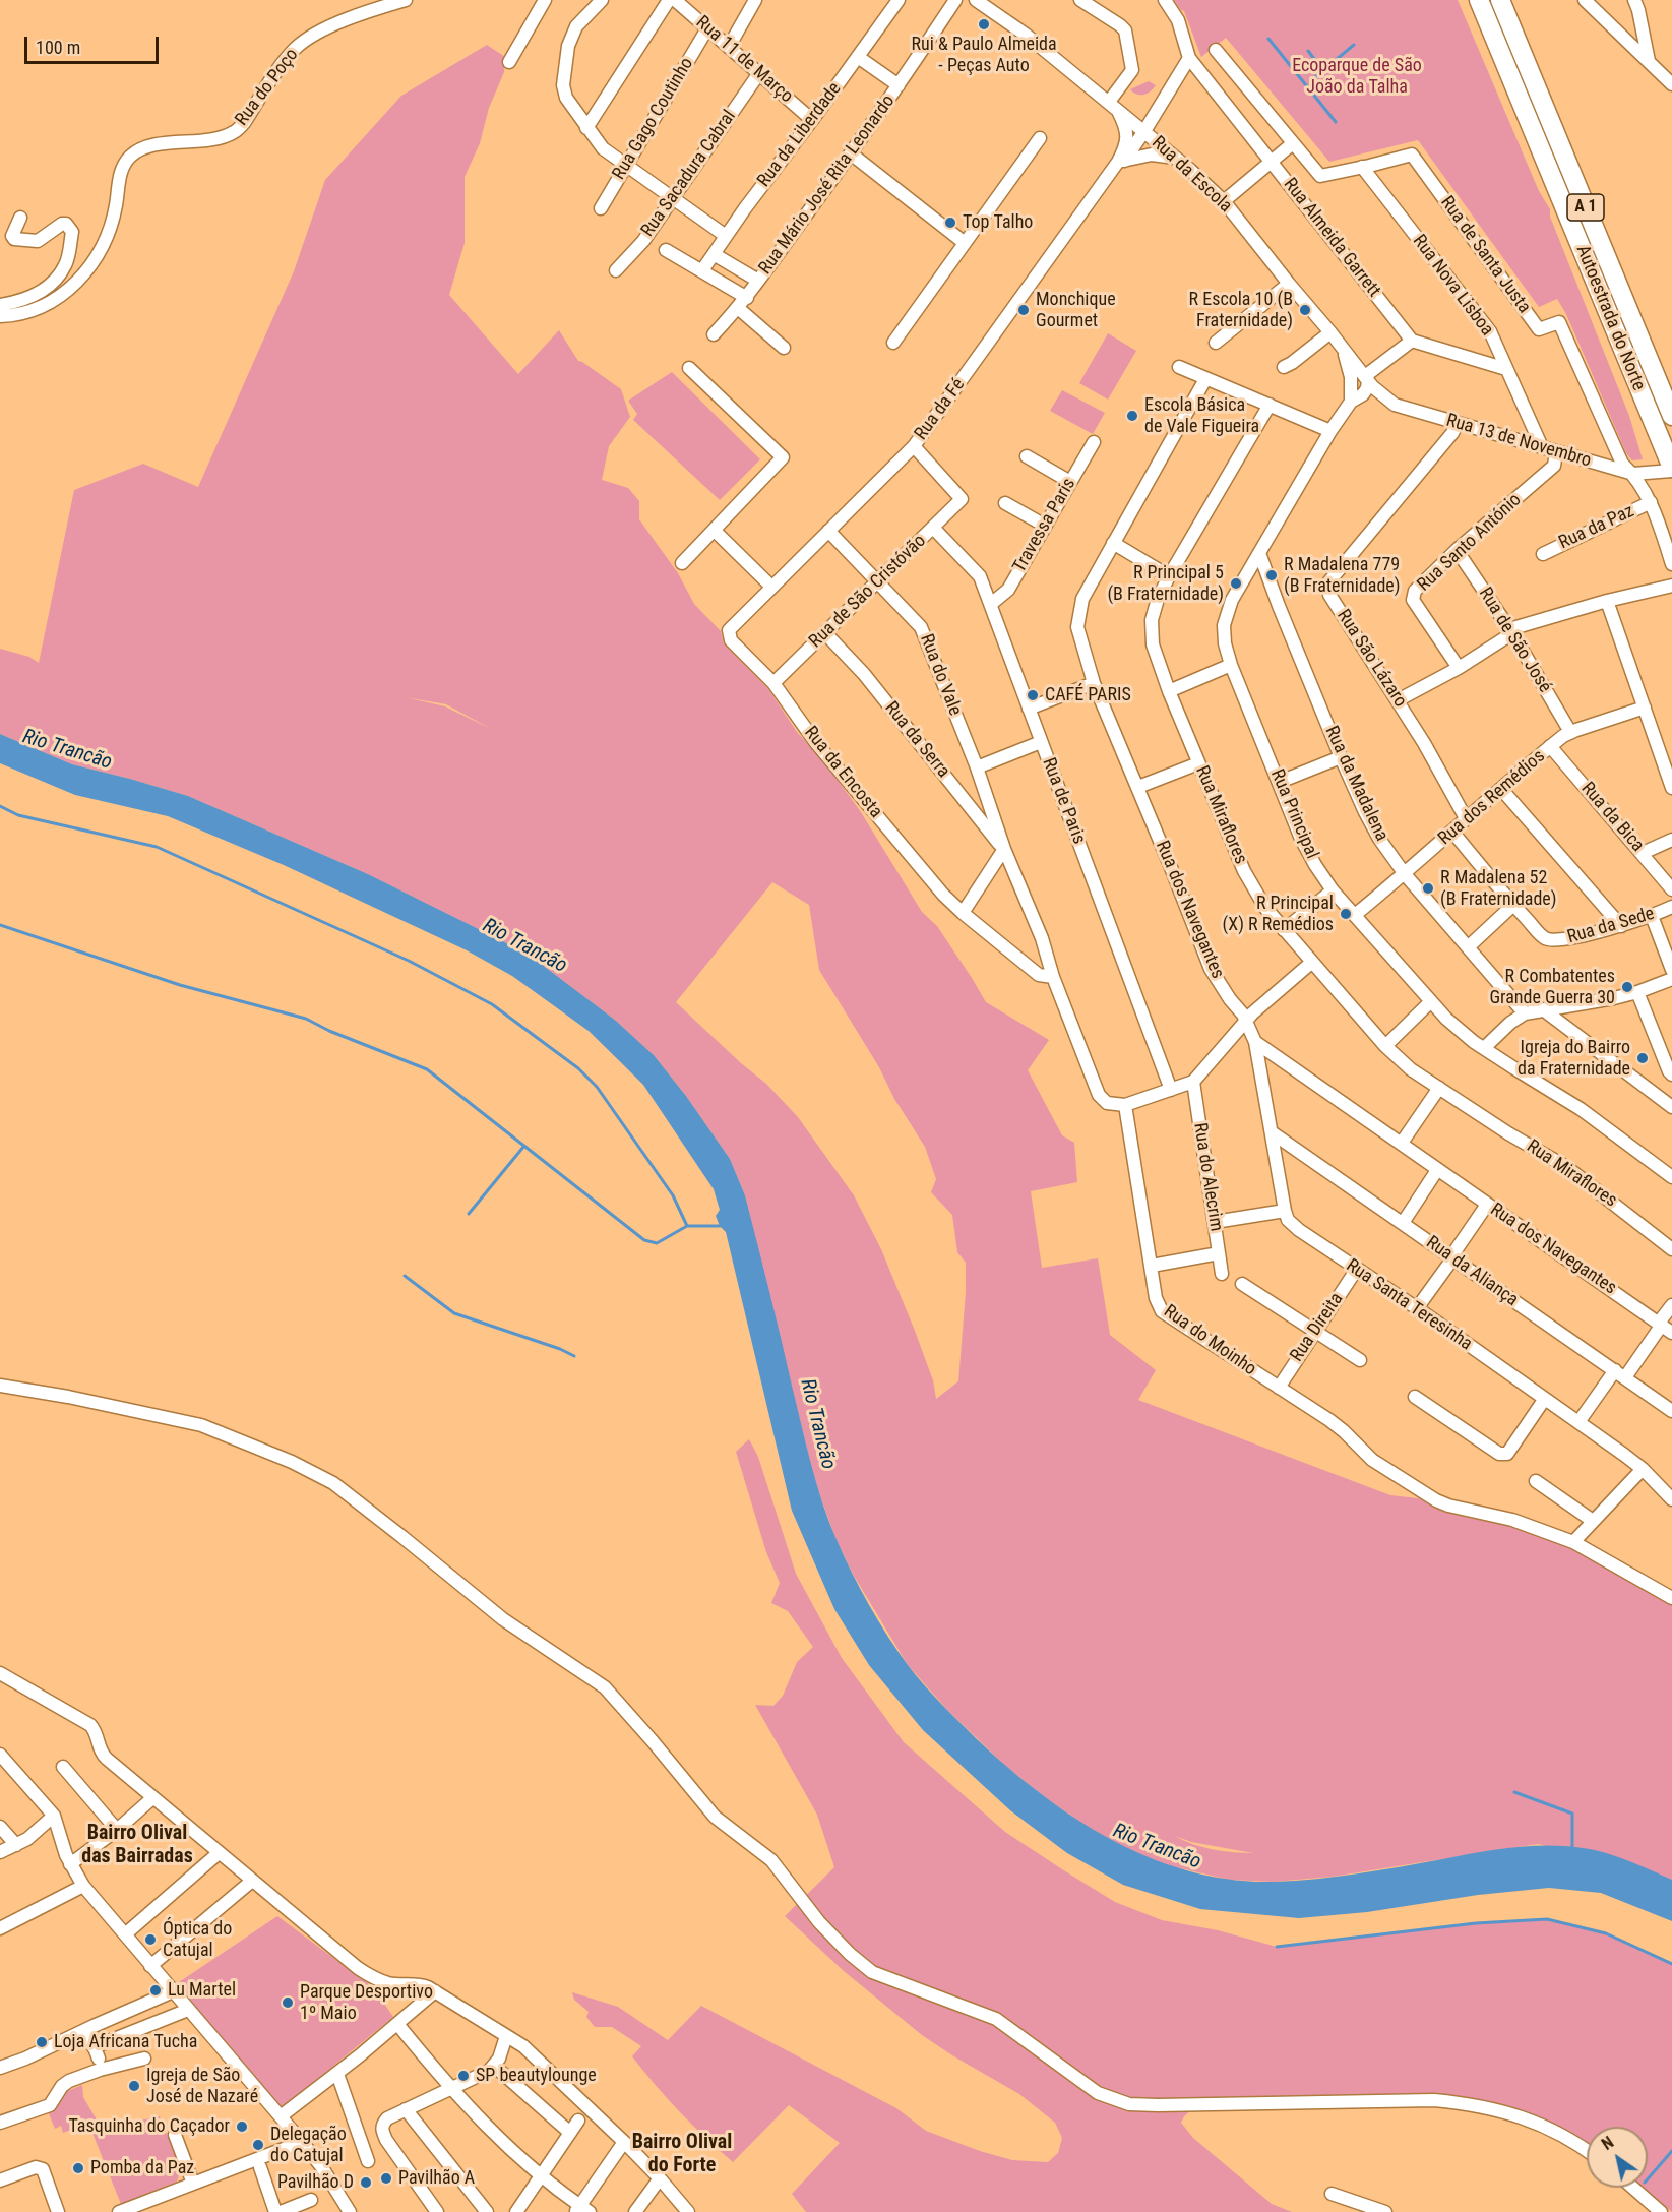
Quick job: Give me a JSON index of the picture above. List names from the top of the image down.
{
  "streets": {
    "highway": ["A 1", "Autoestrada do Norte"],
    "street": [
      "Rua 11 de Março",
      "Rua do Poço",
      "Rua Gago Coutinho",
      "Rua da Liberdade",
      "Rua Sacadura Cabral",
      "Rua da Escola",
      "Rua Mário José Rita Leonardo",
      "Rua Almeida Garrett",
      "Rua de Santa Justa",
      "Rua Nova Lisboa",
      "Rua da Fé",
      "Rua 13 de Novembro",
      "Travessa Paris",
      "Rua da Paz",
      "Rua Santo António",
      "Rua de São Cristóvão",
      "Rua de São José",
      "Rua São Lázaro",
      "Rua do Vale",
      "Rua da Serra",
      "Rua da Encosta",
      "Rua da Madalena",
      "Rua dos Remédios",
      "Rua de Paris",
      "Rua Principal",
      "Rua Miraflores",
      "Rua da Bica",
      "Rua dos Navegantes",
      "Rua da Sede",
      "Rua do Alecrim",
      "Rua da Aliança",
      "Rua Santa Teresinha",
      "Rua Direita",
      "Rua do Moinho"
    ]
  },
  "crossings": [
    ["Rua 11 de Março", "Rua Gago Coutinho"],
    ["Rua 11 de Março", "Rua da Liberdade"],
    ["Rua 11 de Março", "Rua Sacadura Cabral"],
    ["Rua da Escola", "Rua da Fé"],
    ["Rua da Escola", "Rua 13 de Novembro"],
    ["Rua da Escola", "Rua Principal"],
    ["Rua Almeida Garrett", "Rua da Fé"],
    ["Rua de Santa Justa", "Rua Nova Lisboa"],
    ["Rua de Santa Justa", "Rua 13 de Novembro"],
    ["Rua de Santa Justa", "Rua da Paz"],
    ["Rua Nova Lisboa", "Rua 13 de Novembro"],
    ["Autoestrada do Norte", "Rua 13 de Novembro"],
    ["Rua da Fé", "Rua de São Cristóvão"],
    ["Rua da Fé", "Rua do Vale"],
    ["Rua da Fé", "Rua da Encosta"],
    ["Rua 13 de Novembro", "Rua Santo António"],
    ["Rua 13 de Novembro", "Rua São Lázaro"],
    ["Rua 13 de Novembro", "Rua Principal"],
    ["Travessa Paris", "Rua de Paris"],
    ["Rua Santo António", "Rua de São José"],
    ["Rua de São Cristóvão", "Rua do Vale"],
    ["Rua de São Cristóvão", "Rua da Serra"],
    ["Rua de São Cristóvão", "Rua da Encosta"],
    ["Rua de São Cristóvão", "Rua de Paris"],
    ["Rua de São José", "Rua dos Remédios"],
    ["Rua São Lázaro", "Rua dos Remédios"],
    ["Rua do Vale", "Rua da Serra"],
    ["Rua da Madalena", "Rua dos Remédios"],
    ["Rua da Madalena", "Rua Principal"],
    ["Rua dos Remédios", "Rua Principal"],
    ["Rua dos Remédios", "Rua da Bica"],
    ["Rua dos Remédios", "Rua da Sede"],
    ["Rua Santa Teresinha", "Rua Direita"],
    ["Rua Direita", "Rua do Moinho"]
  ],
  "districts": ["Bairro Olival das Bairradas", "Bairro Olival do Forte"],
  "water": ["Rio Trancão"],
  "parks": ["Ecoparque de São João da Talha"],
  "places": [
    "Rui & Paulo Almeida - Peças Auto",
    "Top Talho",
    "Monchique Gourmet",
    "R Escola 10 (B Fraternidade)",
    "Escola Básica de Vale Figueira",
    "R Madalena 779 (B Fraternidade)",
    "R Principal 5 (B Fraternidade)",
    "CAFÉ PARIS",
    "R Madalena 52 (B Fraternidade)",
    "R Principal (X) R Remédios",
    "R Combatentes Grande Guerra 30",
    "Igreja do Bairro da Fraternidade",
    "Óptica do Catujal",
    "Lu Martel",
    "Parque Desportivo 1º Maio",
    "Loja Africana Tucha",
    "SP beautylounge",
    "Igreja de São José de Nazaré",
    "Tasquinha do Caçador",
    "Delegação do Catujal",
    "Pomba da Paz",
    "Pavilhão A",
    "Pavilhão D"
  ],
  "scale_bar": "100 m",
  "north": "top left"
}
